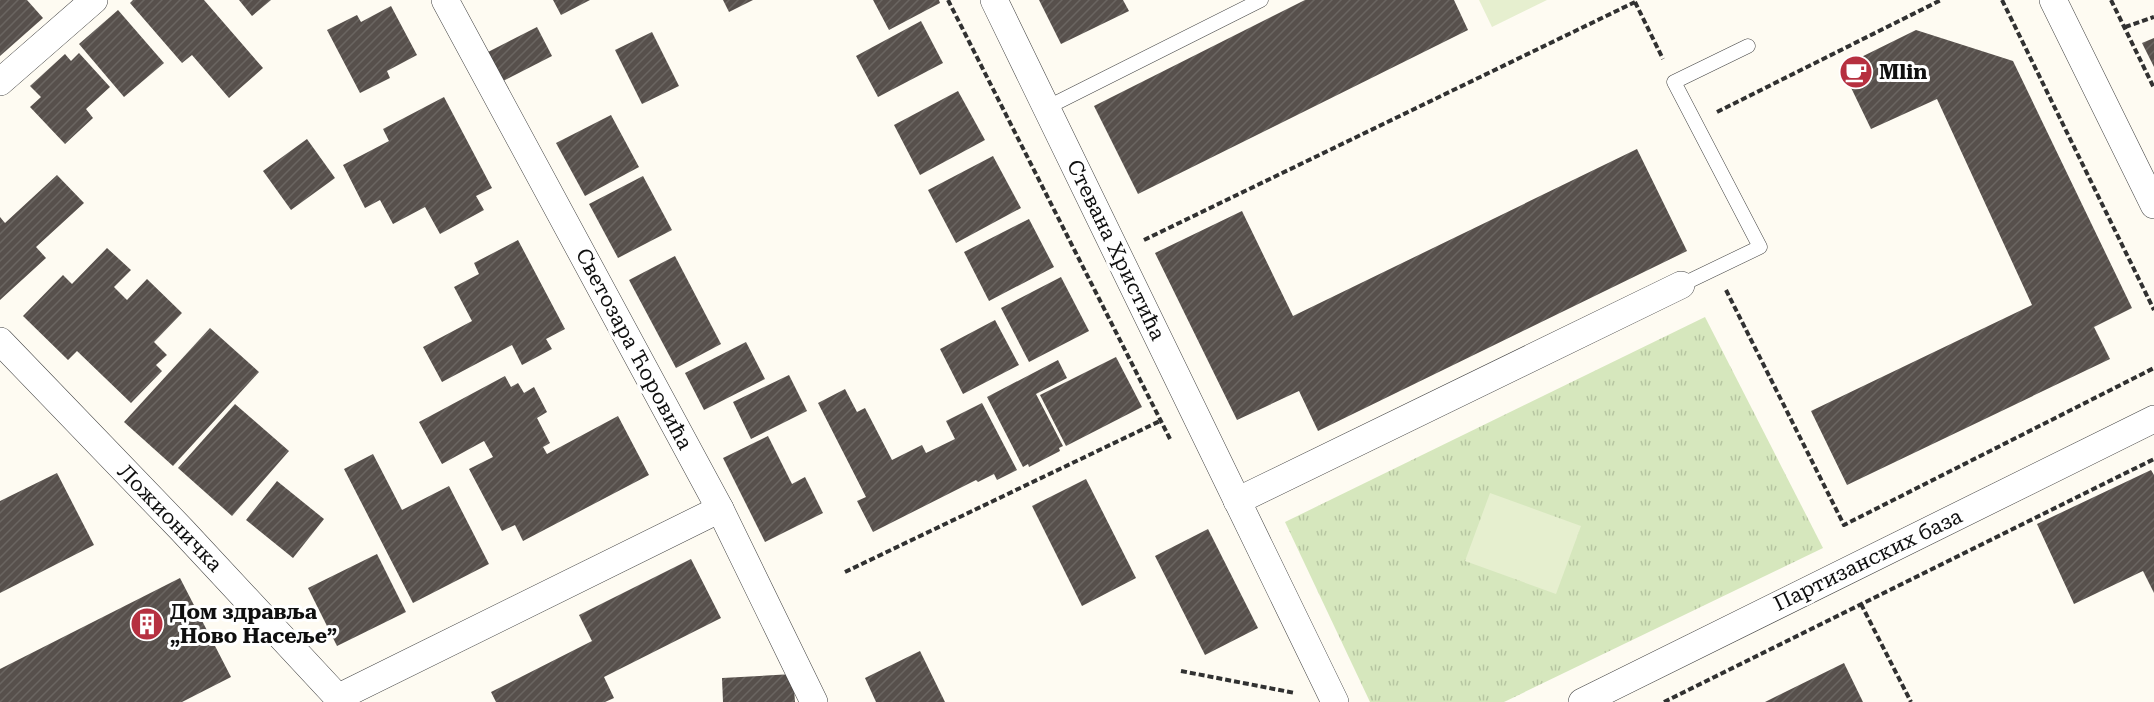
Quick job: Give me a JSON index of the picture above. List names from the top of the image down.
{
  "streets": {
    "street": [
      "Стевана Христића",
      "Светозара Ћоровића",
      "Ложионичка",
      "Партизанских база"
    ]
  },
  "crossings": [
    ["Светозара Ћоровића", "Ложионичка"]
  ],
  "places": {
    "cafe": ["Mlin"],
    "building": ["Дом здравља „Ново Насеље”"]
  }
}
